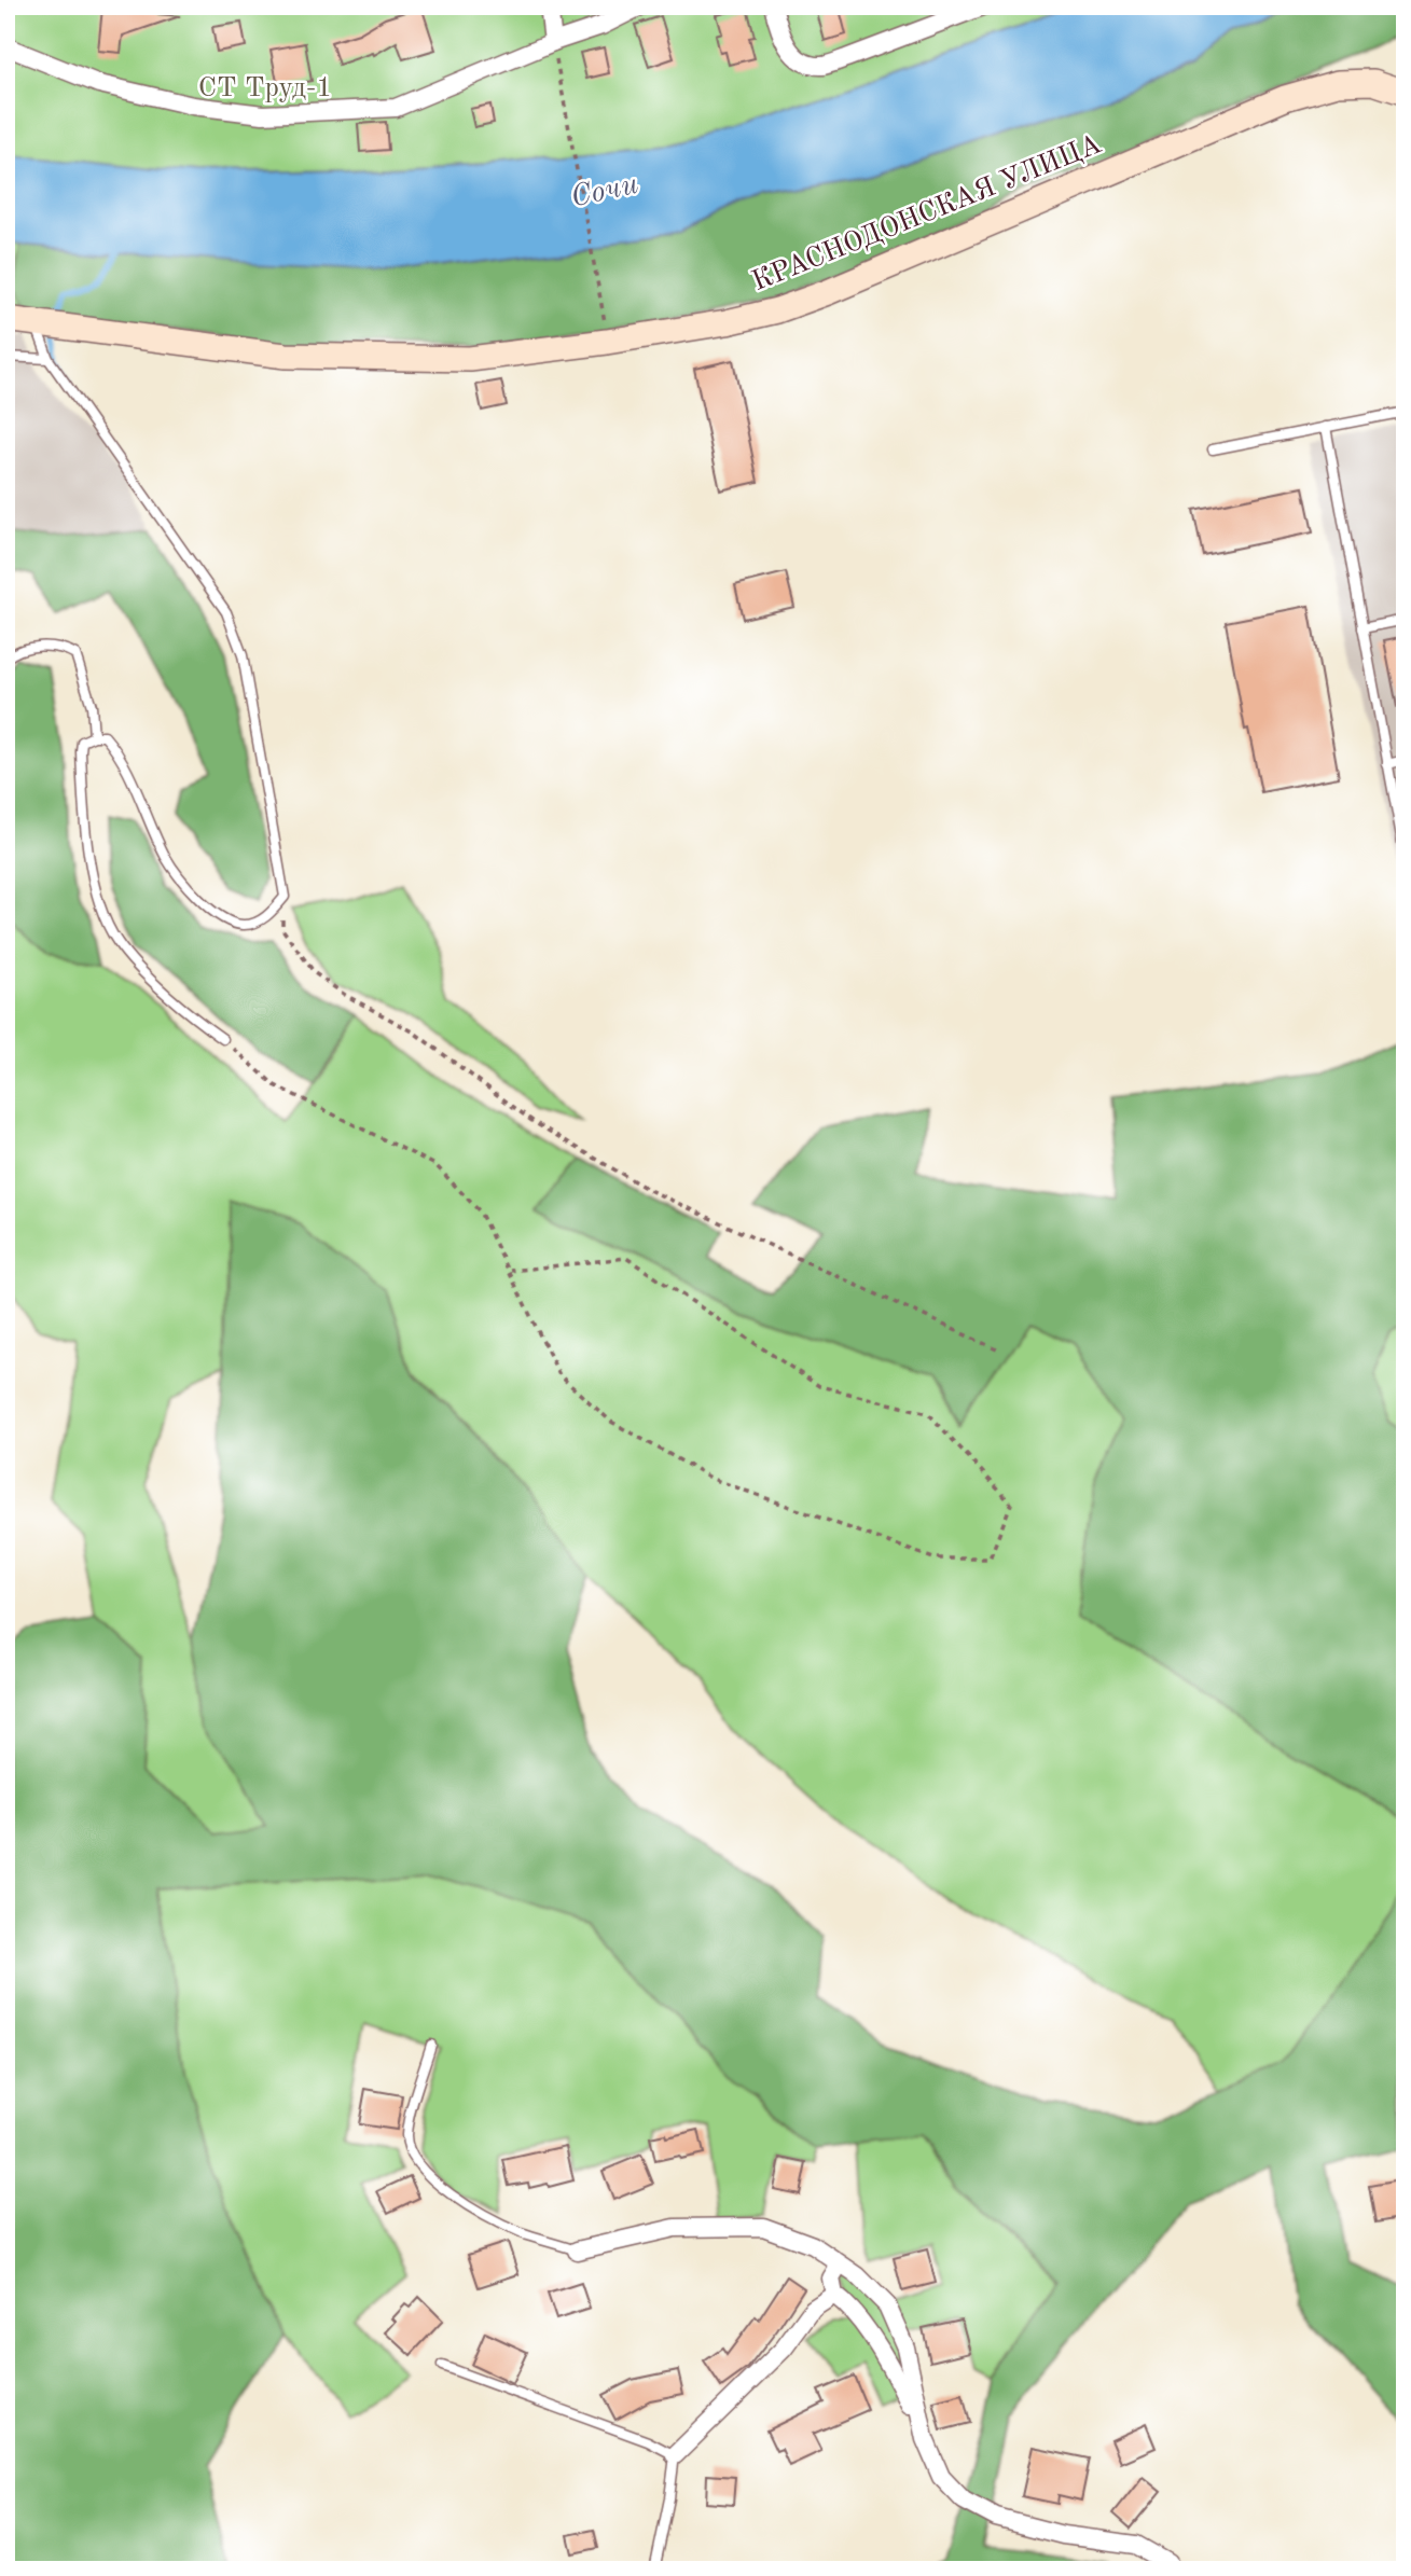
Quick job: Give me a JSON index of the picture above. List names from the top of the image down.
{
  "streets": {
    "street": ["КРАСНОДОНСКАЯ УЛИЦА"]
  },
  "water": ["Сочи"],
  "parks": ["СТ Труд-1"]
}
